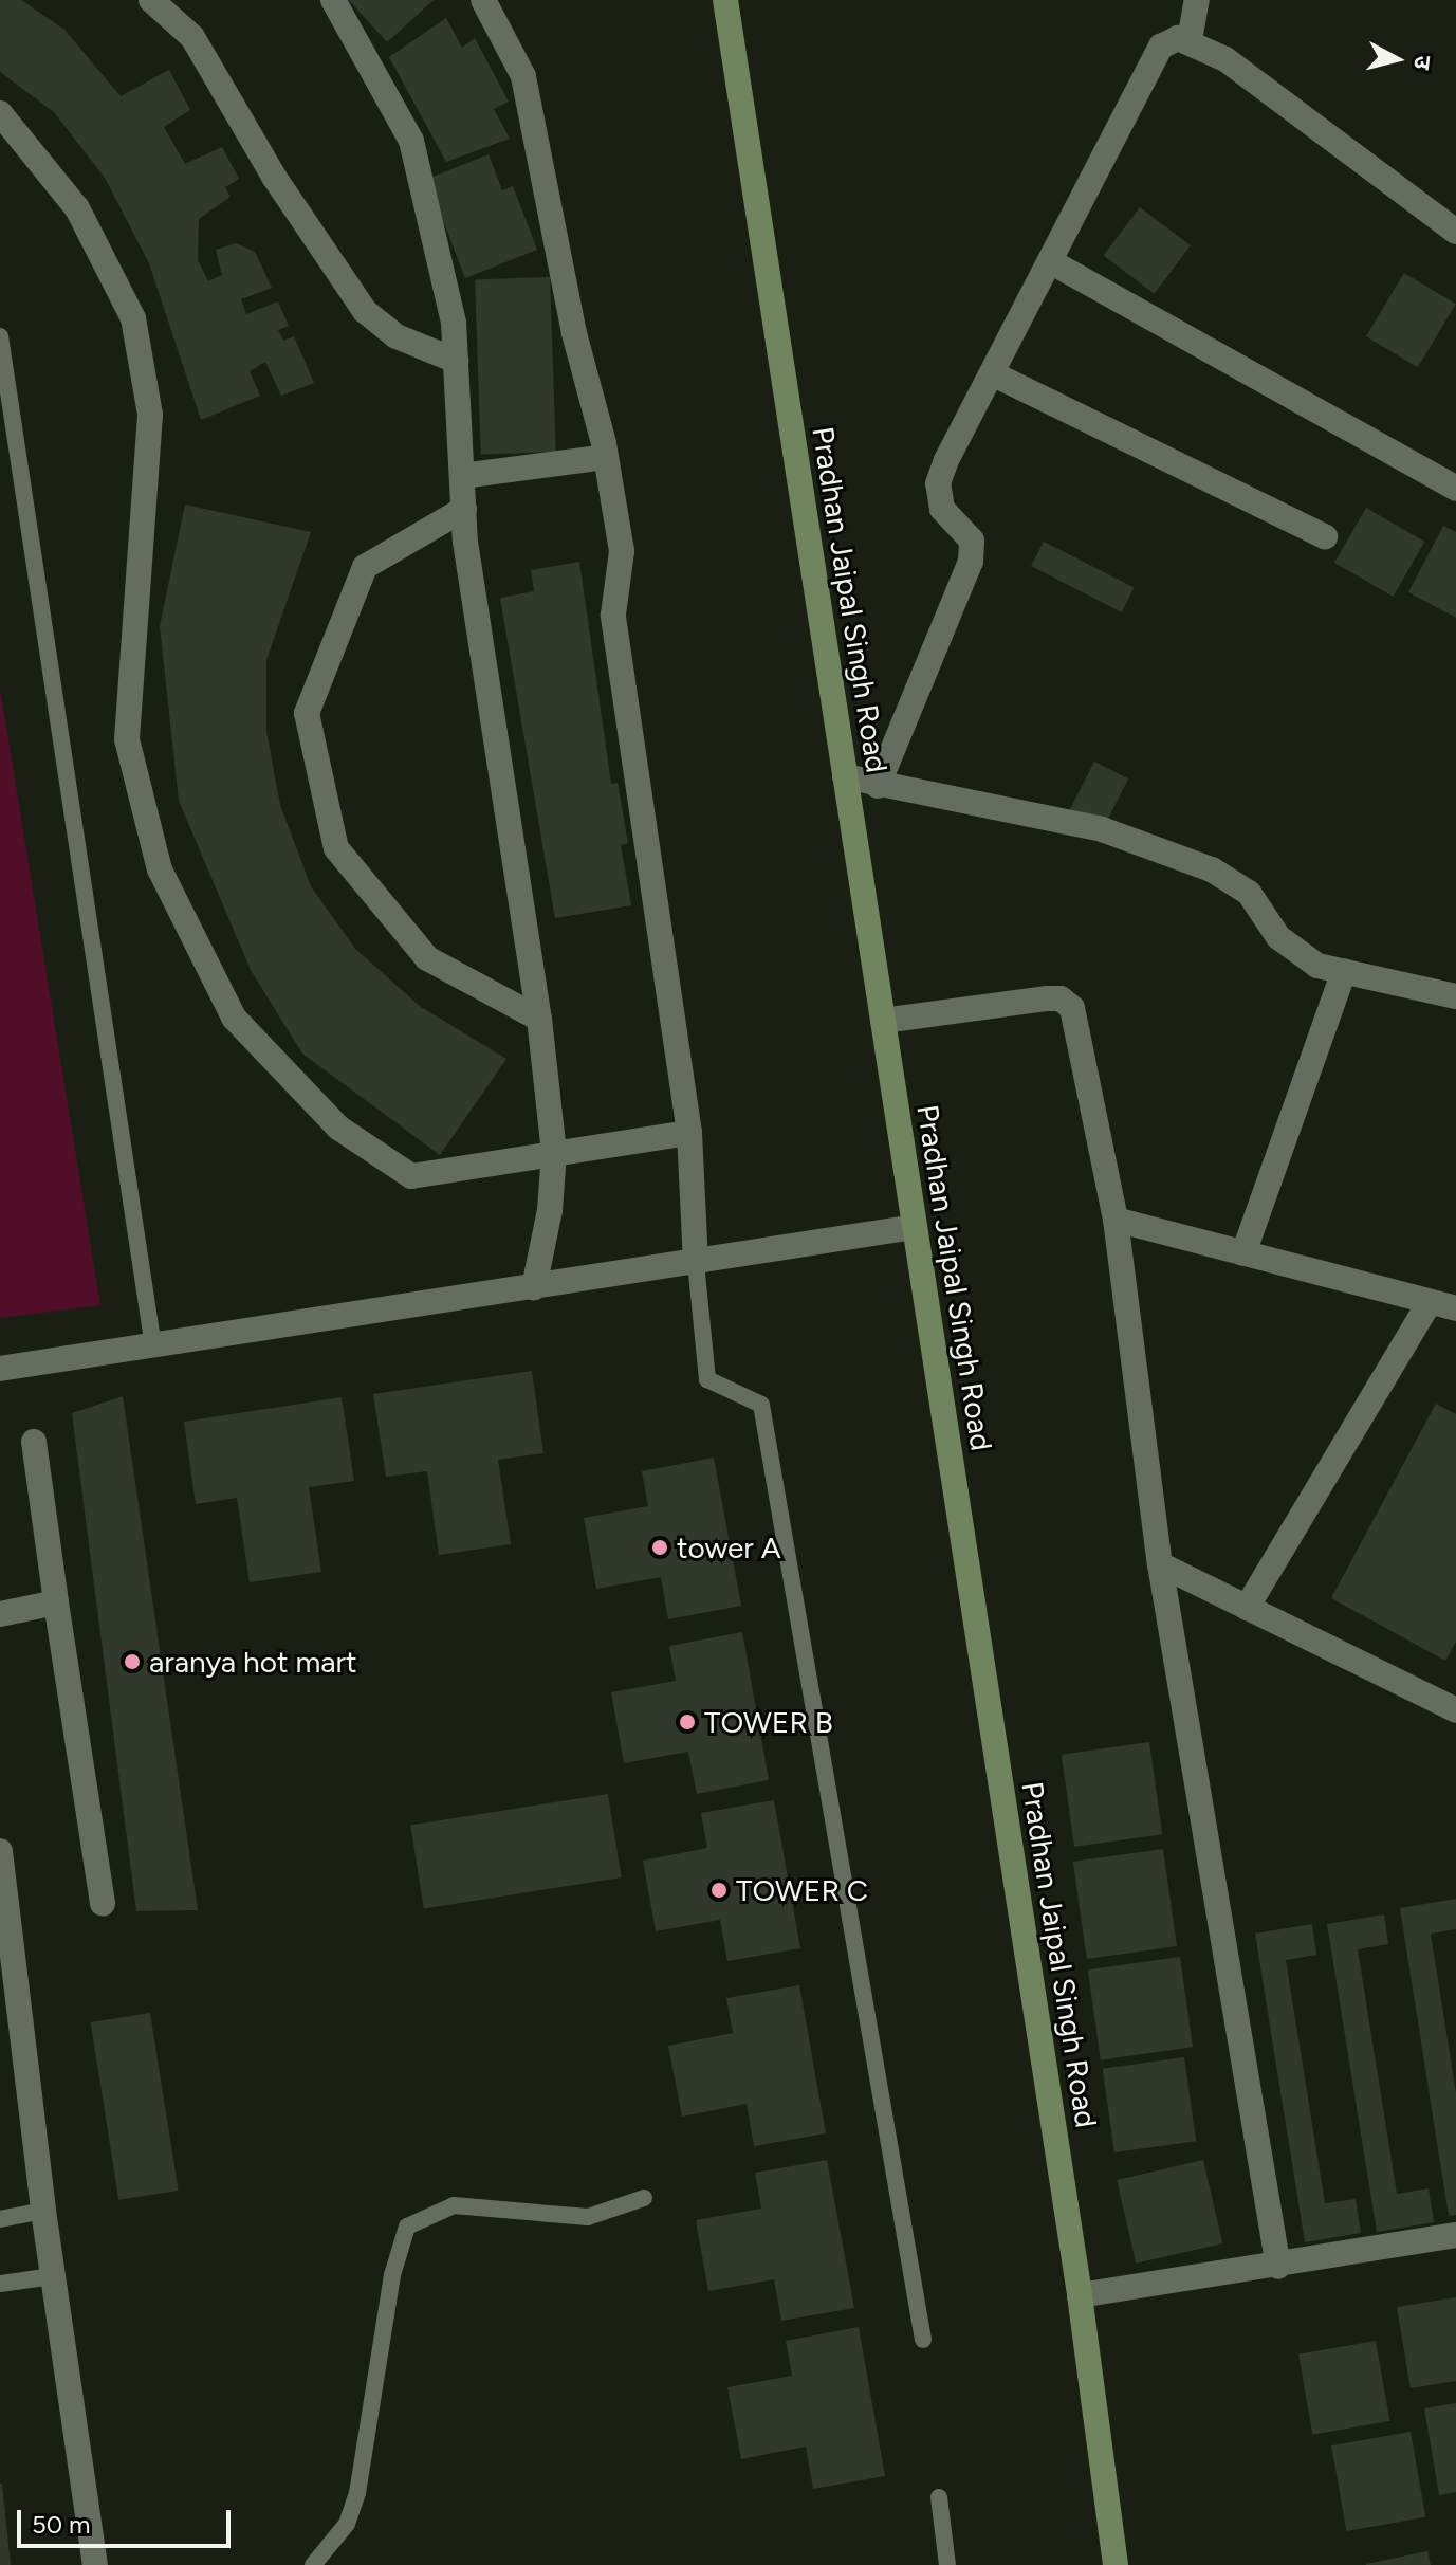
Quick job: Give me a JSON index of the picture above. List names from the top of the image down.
{
  "streets": {
    "street": ["Pradhan Jaipal Singh Road"]
  },
  "places": [
    "tower A",
    "aranya hot mart",
    "TOWER B",
    "TOWER C"
  ],
  "scale_bar": "50 m",
  "north": "right"
}
